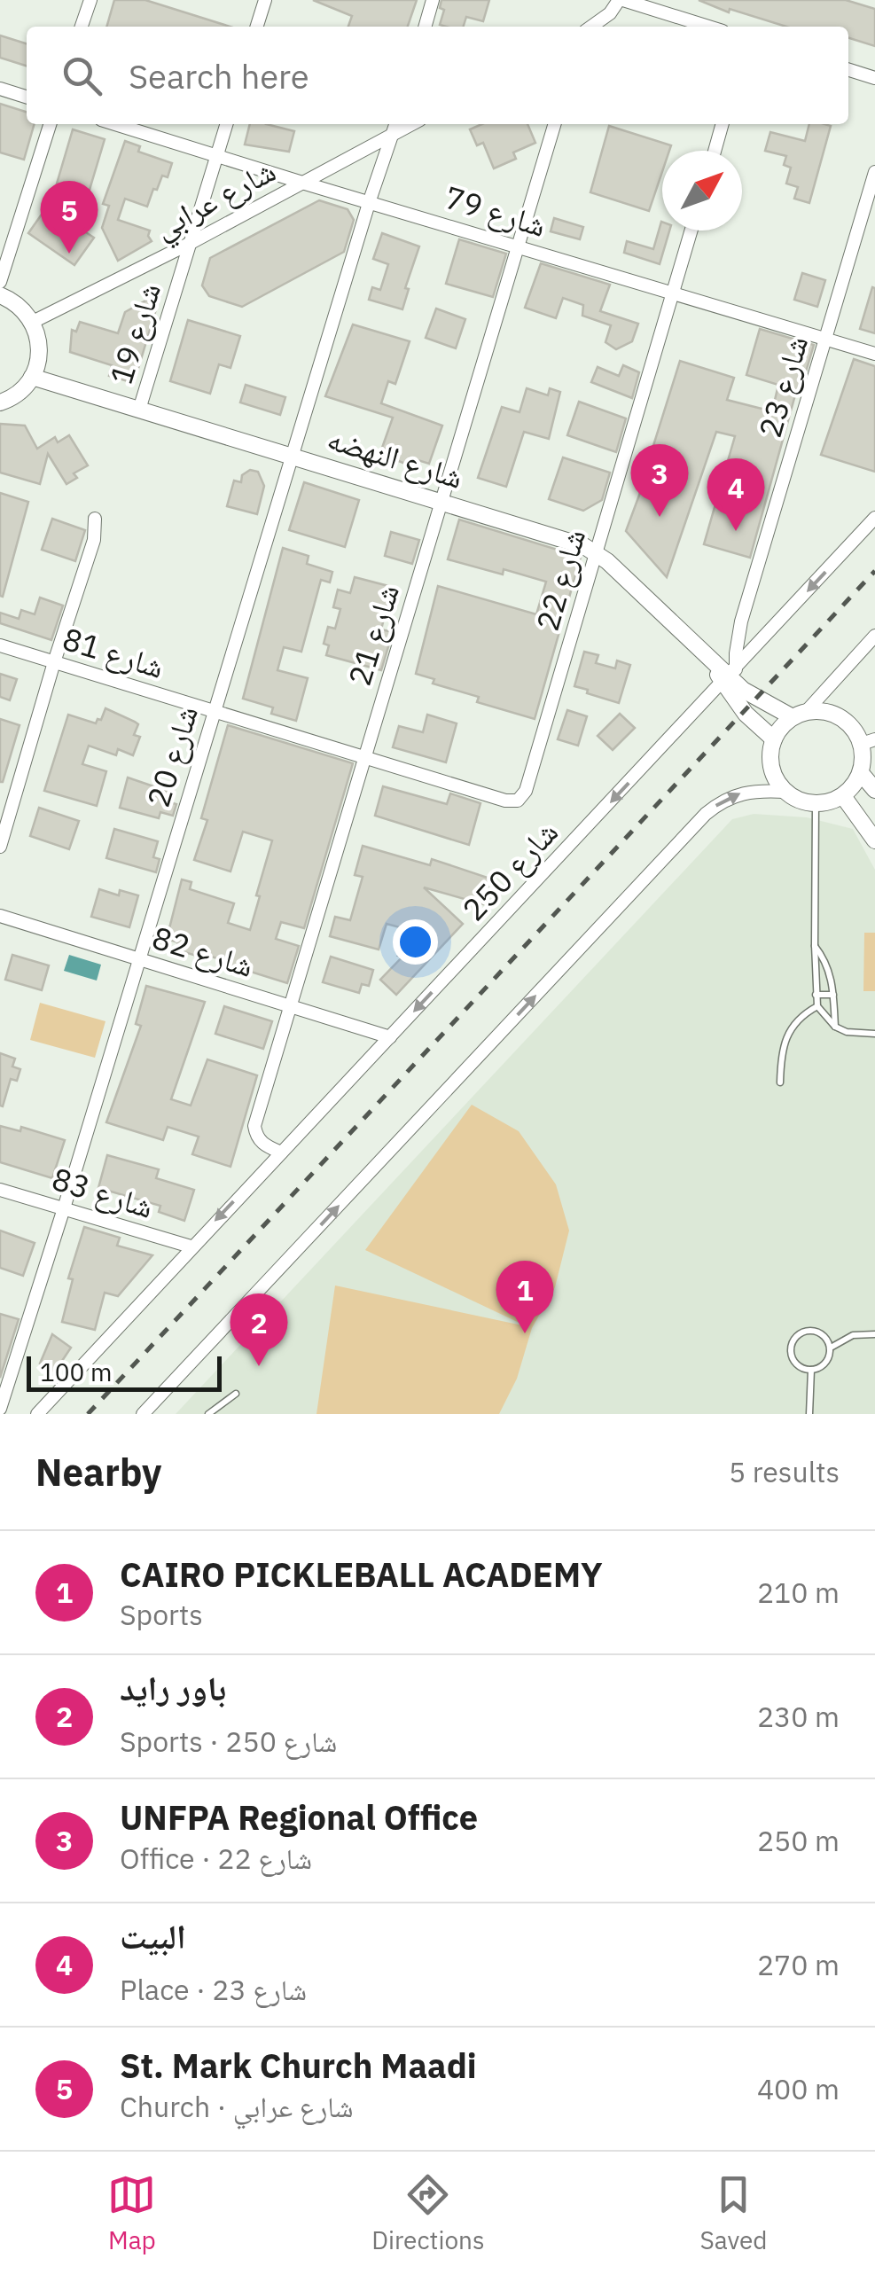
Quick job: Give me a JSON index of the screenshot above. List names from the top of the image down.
{
  "streets": {
    "street": [
      "شارع عرابي",
      "شارع 79",
      "شارع 19",
      "شارع 23",
      "شارع النهضه",
      "شارع 22",
      "شارع 21",
      "شارع 81",
      "شارع 20",
      "شارع 250",
      "شارع 82",
      "شارع 83"
    ]
  },
  "crossings": [
    ["شارع عرابي", "شارع 79"],
    ["شارع عرابي", "شارع 19"],
    ["شارع عرابي", "شارع 20"],
    ["شارع 79", "شارع 19"],
    ["شارع 79", "شارع 23"],
    ["شارع 79", "شارع 22"],
    ["شارع 79", "شارع 21"],
    ["شارع 79", "شارع 20"],
    ["شارع 19", "شارع النهضه"],
    ["شارع 23", "شارع النهضه"],
    ["شارع 23", "شارع 250"],
    ["شارع النهضه", "شارع 22"],
    ["شارع النهضه", "شارع 21"],
    ["شارع النهضه", "شارع 20"],
    ["شارع النهضه", "شارع 250"],
    ["شارع 22", "شارع 21"],
    ["شارع 22", "شارع 81"],
    ["شارع 21", "شارع 81"],
    ["شارع 21", "شارع 250"],
    ["شارع 21", "شارع 82"],
    ["شارع 81", "شارع 20"],
    ["شارع 20", "شارع 82"],
    ["شارع 20", "شارع 83"],
    ["شارع 250", "شارع 82"],
    ["شارع 250", "شارع 83"]
  ],
  "scale_bar": "100 m",
  "north": "top right",
  "page": {
    "search": "Search here",
    "pins": [
      "5",
      "3",
      "4",
      "1",
      "2"
    ],
    "scale": "100 m",
    "heading": ["Nearby", "5 results"],
    "list": [
      {
        "mark": "1",
        "name": "CAIRO PICKLEBALL ACADEMY",
        "note": "Sports",
        "value": "210 m"
      },
      {
        "mark": "2",
        "name": "باور رايد",
        "note": "Sports · شارع 250",
        "value": "230 m"
      },
      {
        "mark": "3",
        "name": "UNFPA Regional Office",
        "note": "Office · شارع 22",
        "value": "250 m"
      },
      {
        "mark": "4",
        "name": "البيت",
        "note": "Place · شارع 23",
        "value": "270 m"
      },
      {
        "mark": "5",
        "name": "St. Mark Church Maadi",
        "note": "Church · شارع عرابي",
        "value": "400 m"
      }
    ],
    "nav": ["Map", "Directions", "Saved"]
  }
}
